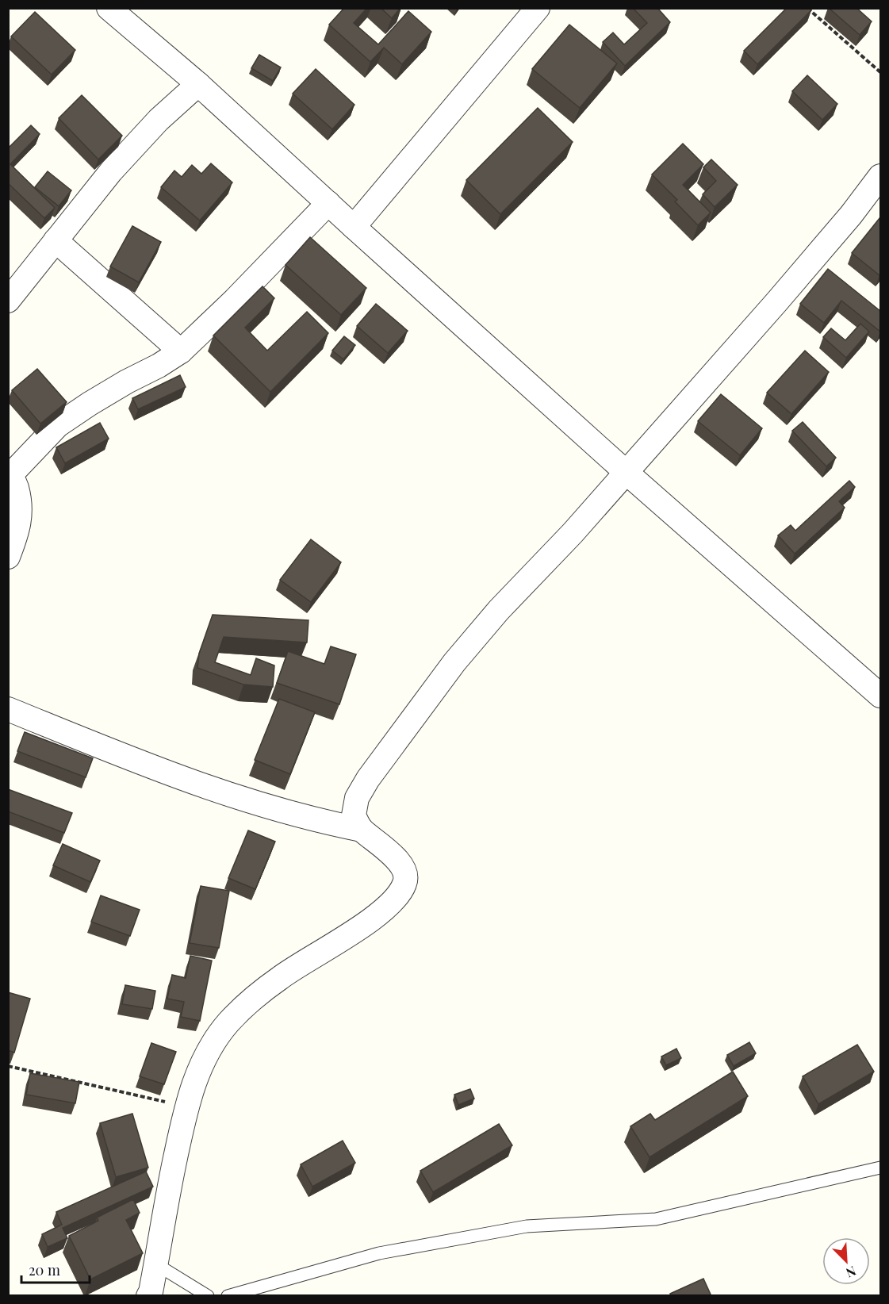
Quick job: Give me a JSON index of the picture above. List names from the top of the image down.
{
  "scale_bar": "20 m",
  "north": "bottom right"
}
